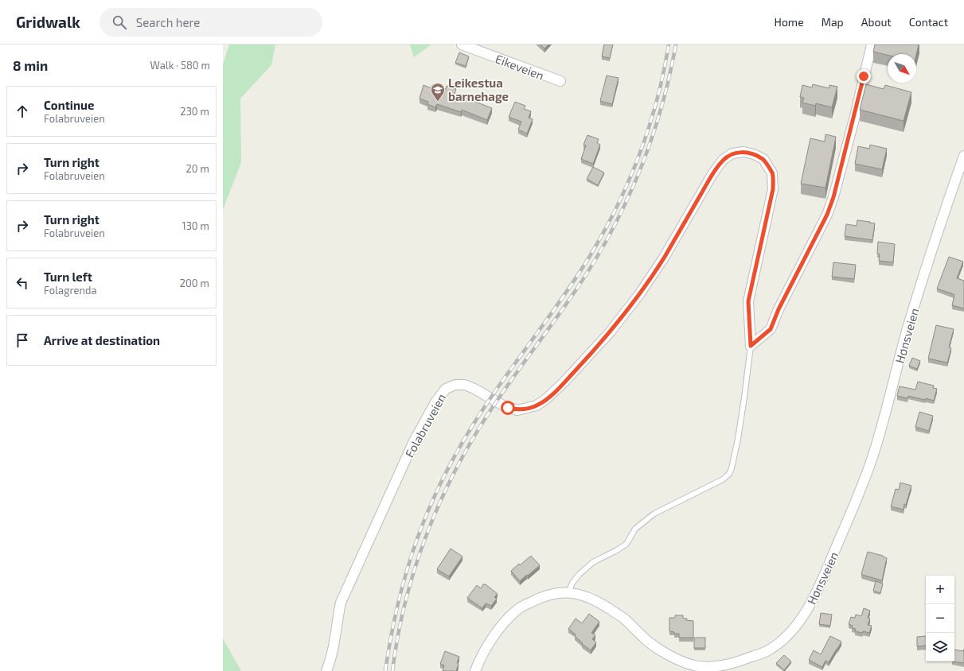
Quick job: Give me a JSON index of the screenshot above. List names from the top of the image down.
{
  "streets": {
    "street": ["Eikeveien", "Hønsveien", "Folabruveien"]
  },
  "places": {
    "school or university": ["Leikestua barnehage"]
  },
  "north": "bottom right",
  "page": {
    "header": "Gridwalk",
    "search": "Search here",
    "nav": [
      "Home",
      "Map",
      "About",
      "Contact"
    ],
    "heading": ["8 min", "Walk · 580 m"],
    "list": [
      ["Continue", "Folabruveien", "230 m"],
      ["Turn right", "Folabruveien", "20 m"],
      ["Turn right", "Folabruveien", "130 m"],
      ["Turn left", "Folagrenda", "200 m"],
      "Arrive at destination"
    ],
    "map_buttons": ["+", "−"]
  }
}
